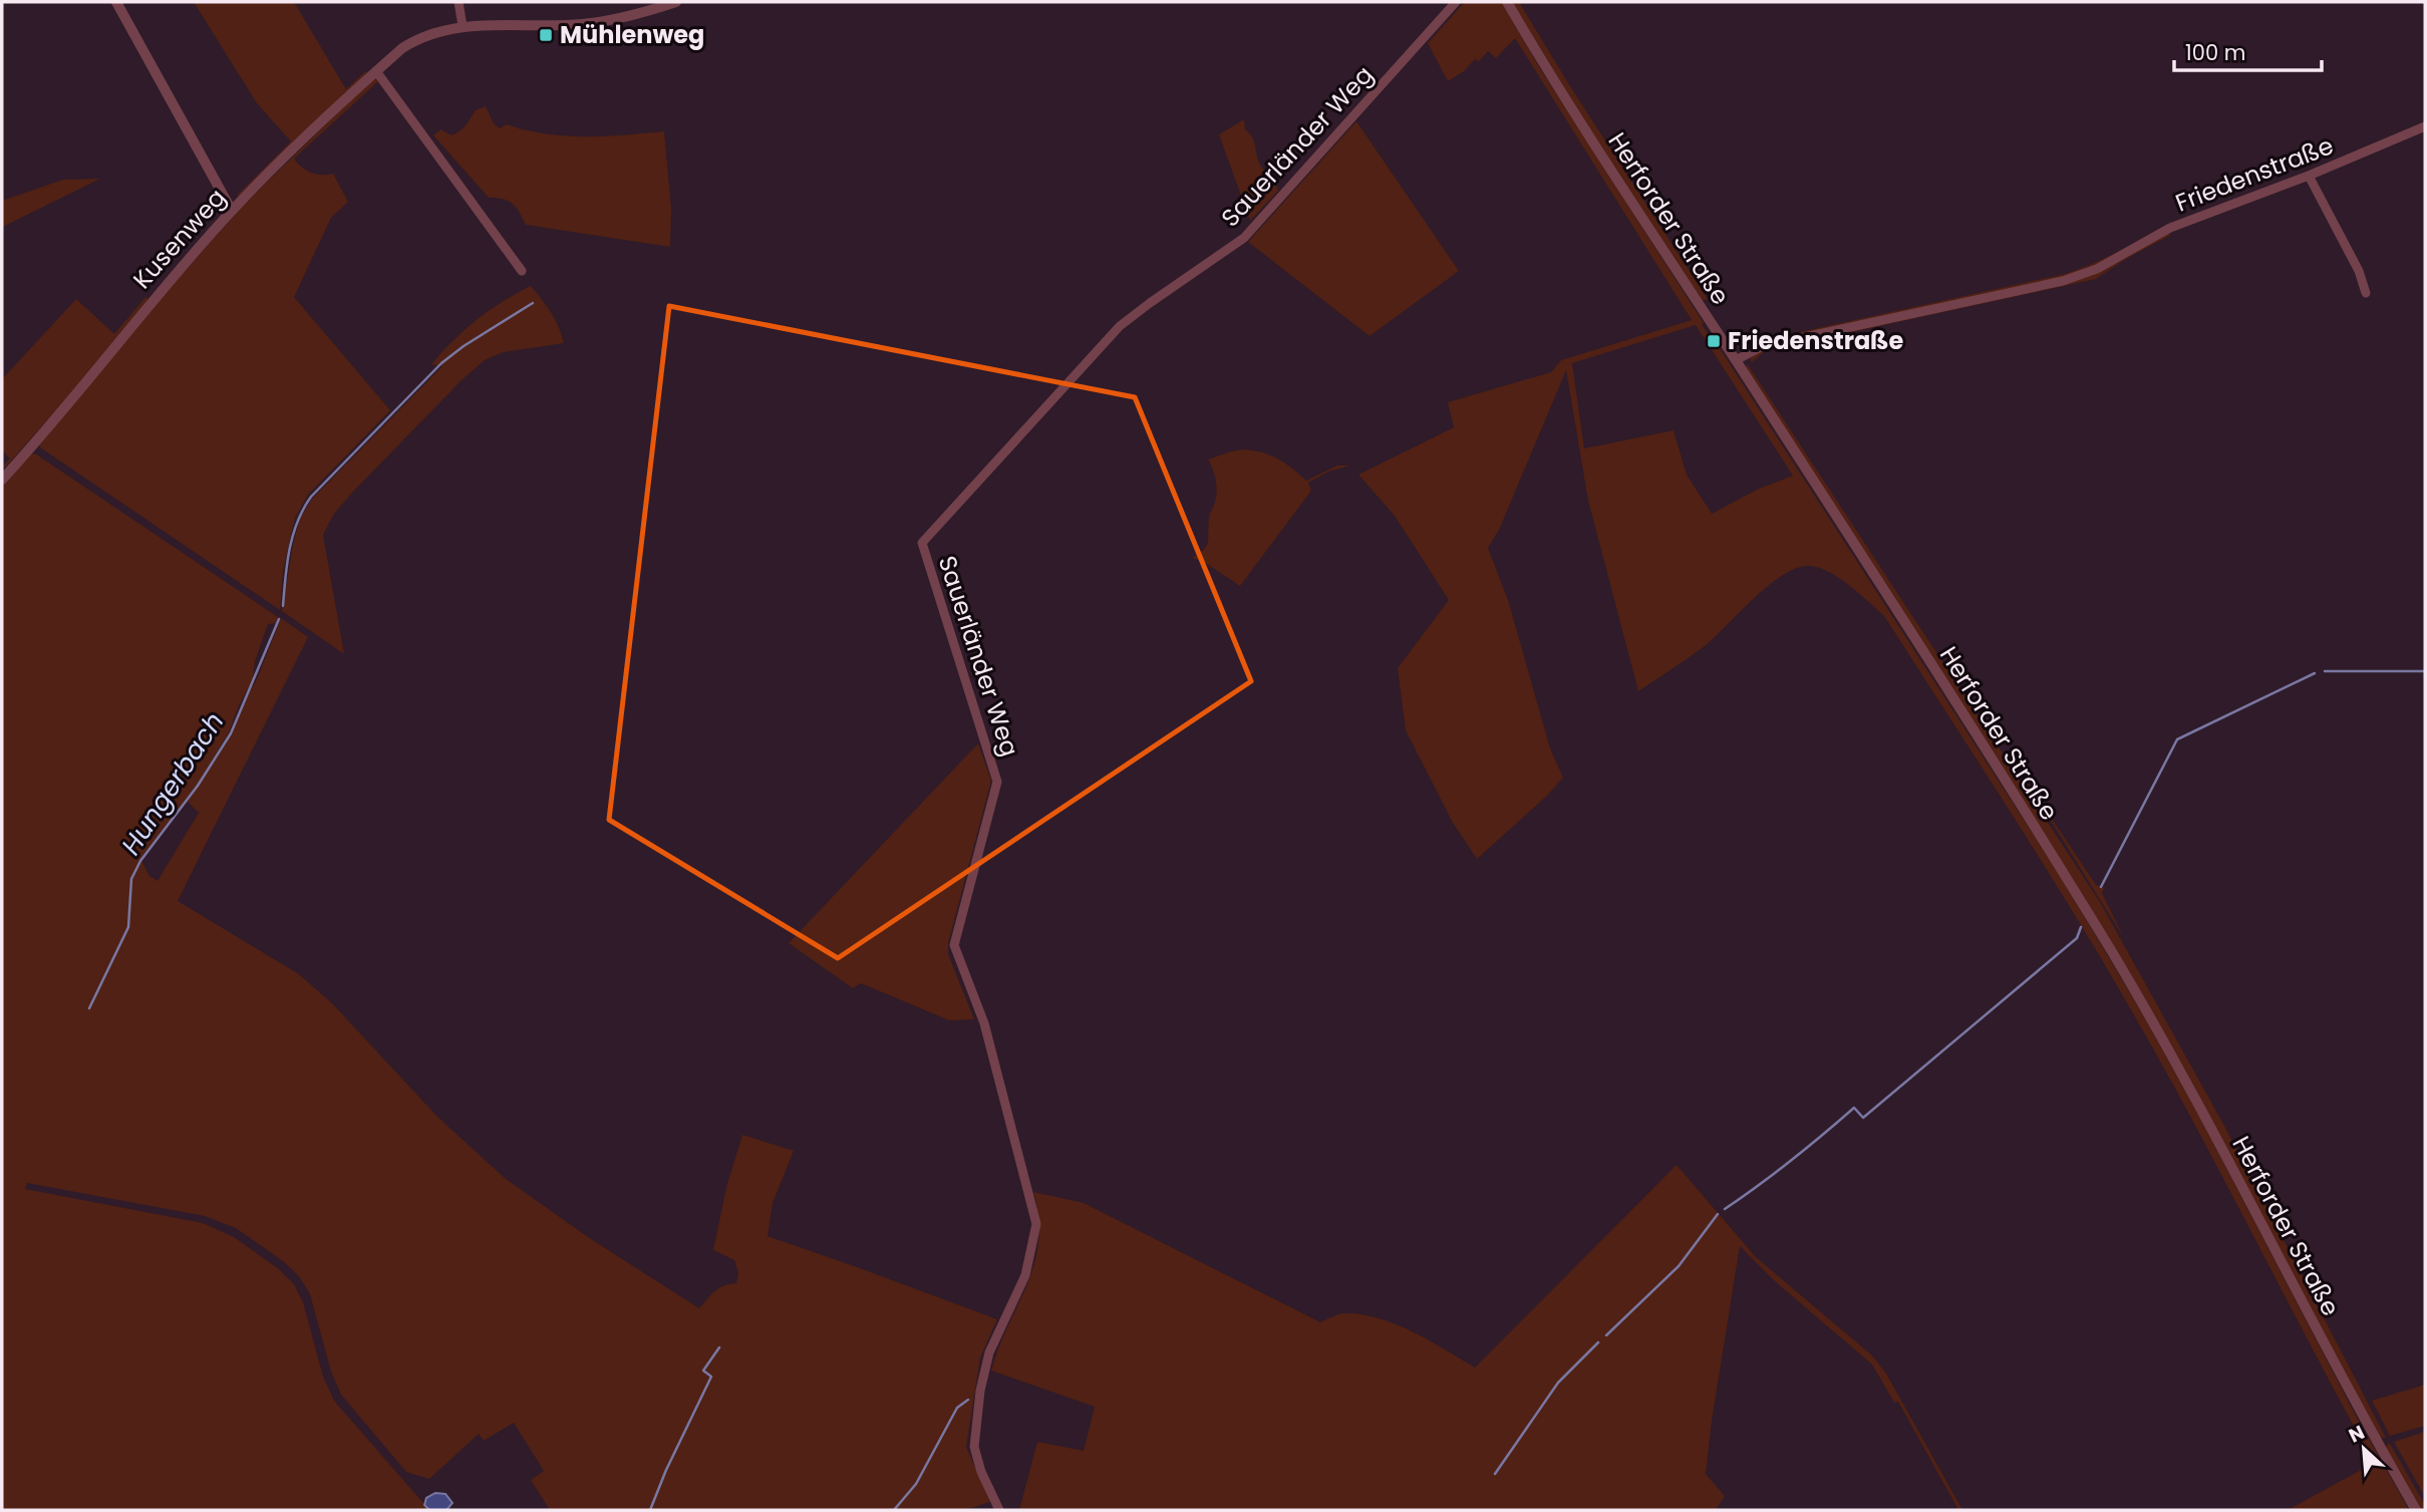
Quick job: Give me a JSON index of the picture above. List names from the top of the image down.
{
  "streets": {
    "street": [
      "Sauerländer Weg",
      "Friedenstraße",
      "Herforder Straße",
      "Kusenweg"
    ]
  },
  "crossings": [
    ["Friedenstraße", "Herforder Straße"]
  ],
  "water": ["Hungerbach"],
  "places": {
    "transit": ["Mühlenweg", "Friedenstraße"]
  },
  "scale_bar": "100 m",
  "north": "top left"
}
